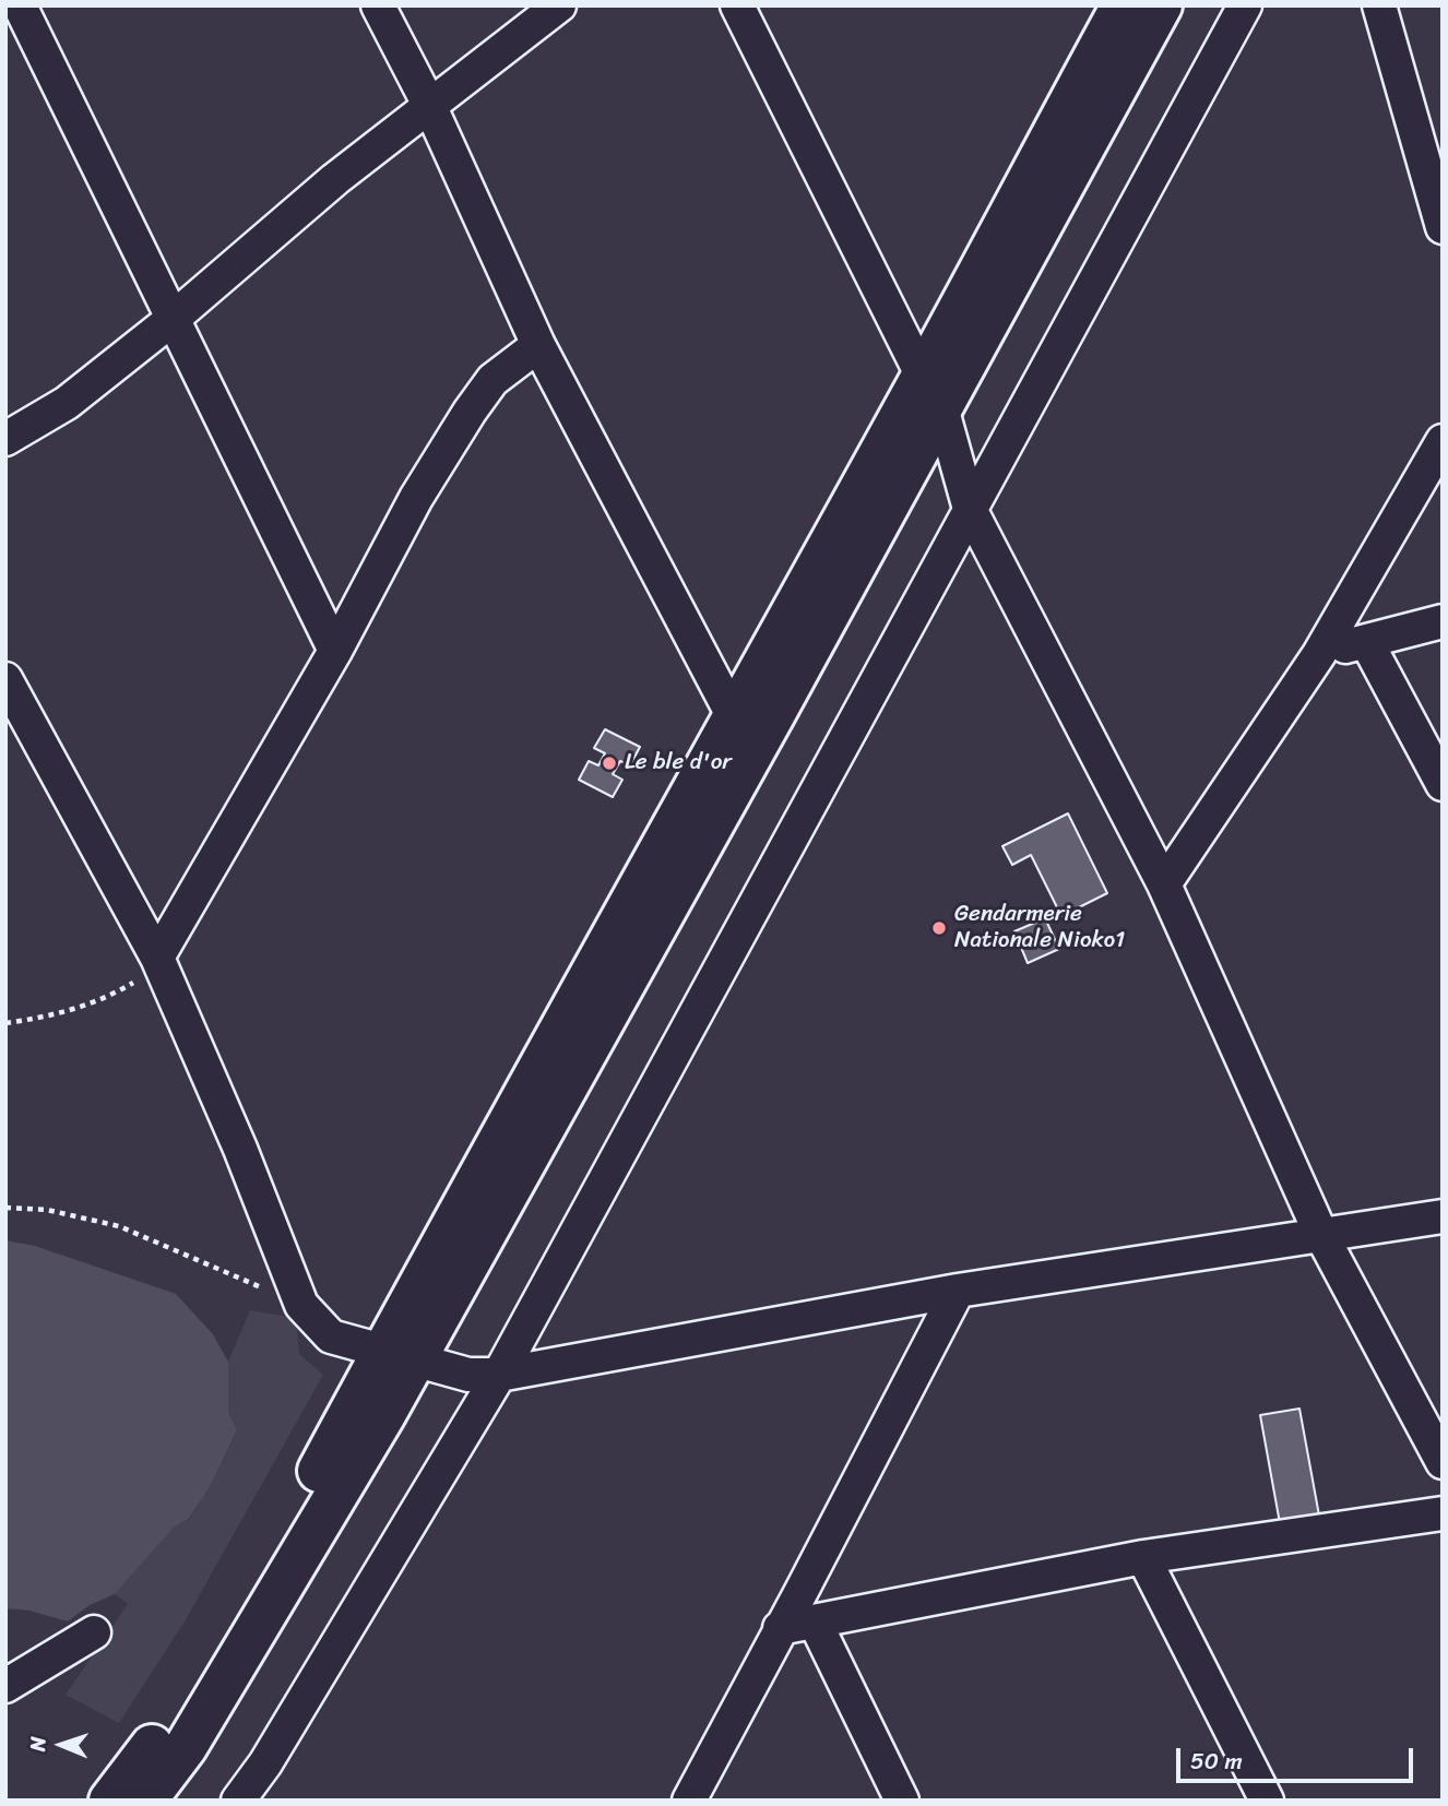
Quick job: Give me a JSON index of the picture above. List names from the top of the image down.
{
  "places": ["Le ble d'or", "Gendarmerie Nationale Nioko1"],
  "scale_bar": "50 m",
  "north": "left"
}
